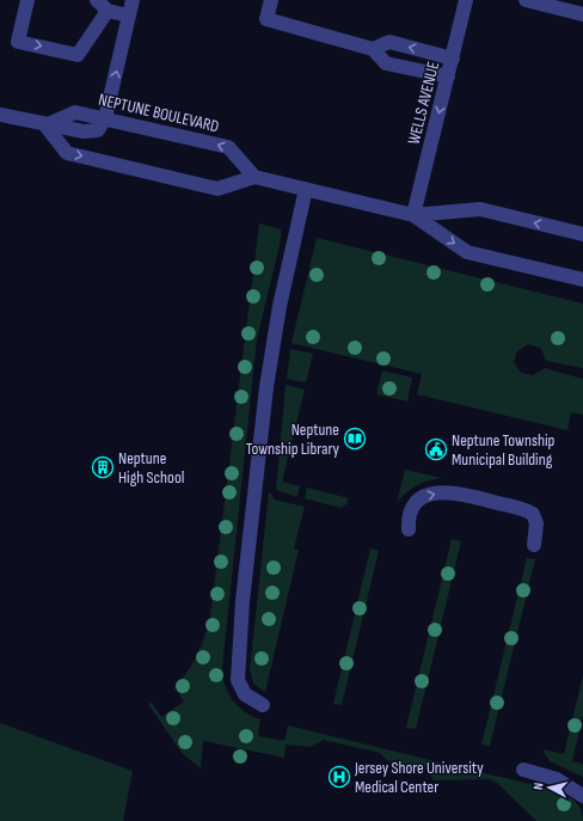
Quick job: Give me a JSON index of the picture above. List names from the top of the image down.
{
  "streets": {
    "street": ["WELLS AVENUE", "NEPTUNE BOULEVARD"]
  },
  "one_way": ["WELLS AVENUE"],
  "places": {
    "library": ["Neptune Township Library"],
    "public building": ["Neptune Township Municipal Building"],
    "building": ["Neptune High School"],
    "hospital": ["Jersey Shore University Medical Center"]
  },
  "north": "left"
}
